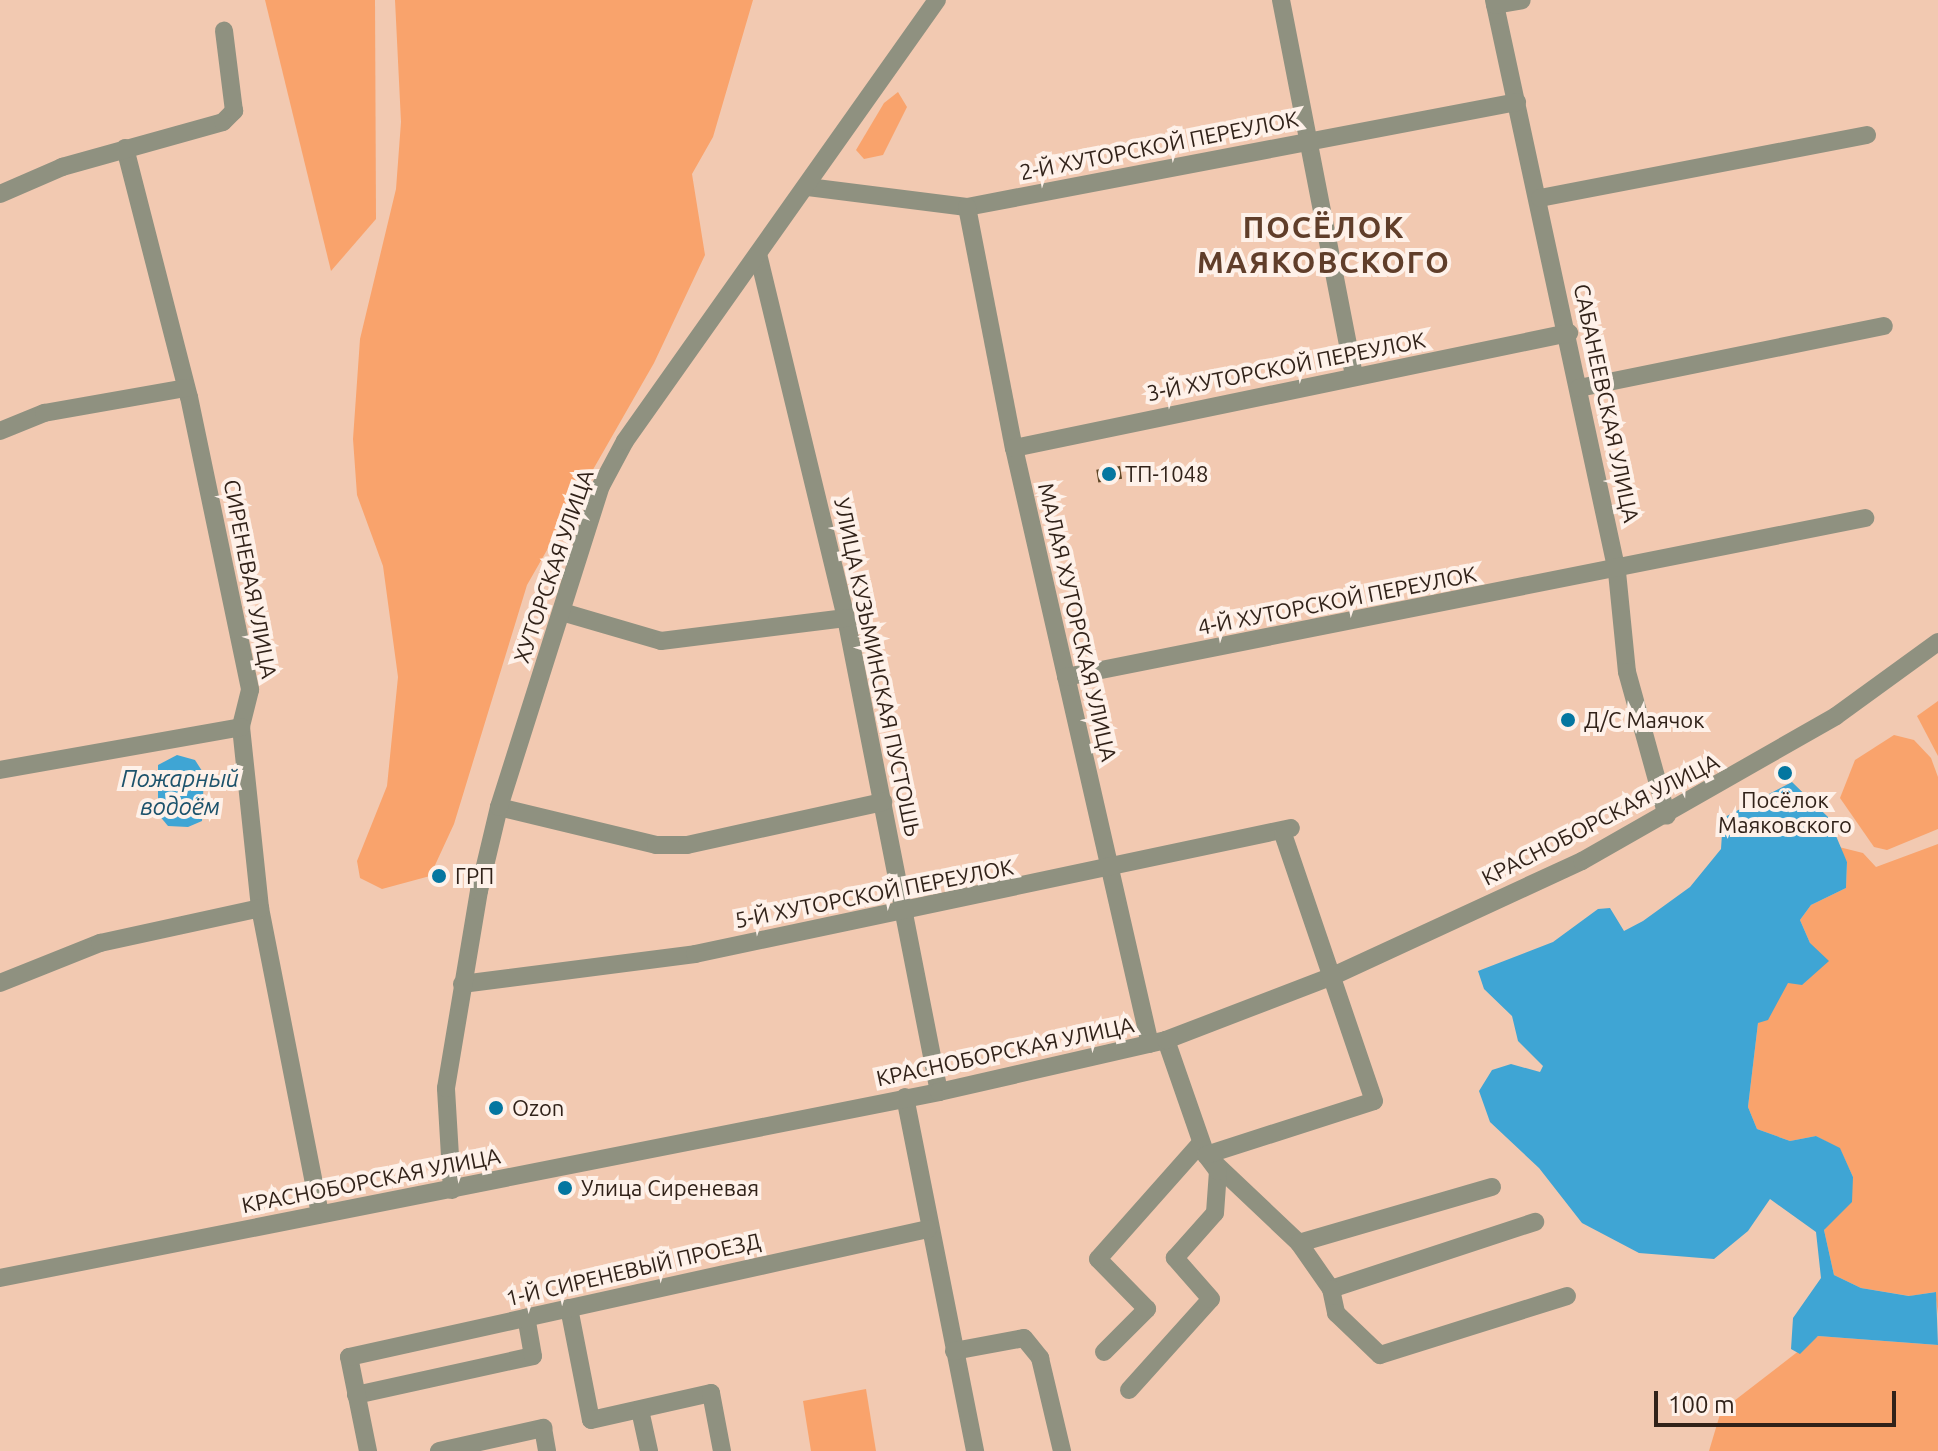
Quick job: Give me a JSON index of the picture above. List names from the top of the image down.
{
  "streets": {
    "street": [
      "2-Й ХУТОРСКОЙ ПЕРЕУЛОК",
      "3-Й ХУТОРСКОЙ ПЕРЕУЛОК",
      "САБАНЕЕВСКАЯ УЛИЦА",
      "ХУТОРСКАЯ УЛИЦА",
      "СИРЕНЕВАЯ УЛИЦА",
      "4-Й ХУТОРСКОЙ ПЕРЕУЛОК",
      "МАЛАЯ ХУТОРСКАЯ УЛИЦА",
      "УЛИЦА КУЗЬМИНСКАЯ ПУСТОШЬ",
      "КРАСНОБОРСКАЯ УЛИЦА",
      "5-Й ХУТОРСКОЙ ПЕРЕУЛОК",
      "1-Й СИРЕНЕВЫЙ ПРОЕЗД"
    ]
  },
  "crossings": [
    ["2-Й ХУТОРСКОЙ ПЕРЕУЛОК", "САБАНЕЕВСКАЯ УЛИЦА"],
    ["2-Й ХУТОРСКОЙ ПЕРЕУЛОК", "ХУТОРСКАЯ УЛИЦА"],
    ["2-Й ХУТОРСКОЙ ПЕРЕУЛОК", "МАЛАЯ ХУТОРСКАЯ УЛИЦА"],
    ["3-Й ХУТОРСКОЙ ПЕРЕУЛОК", "САБАНЕЕВСКАЯ УЛИЦА"],
    ["3-Й ХУТОРСКОЙ ПЕРЕУЛОК", "МАЛАЯ ХУТОРСКАЯ УЛИЦА"],
    ["САБАНЕЕВСКАЯ УЛИЦА", "4-Й ХУТОРСКОЙ ПЕРЕУЛОК"],
    ["САБАНЕЕВСКАЯ УЛИЦА", "КРАСНОБОРСКАЯ УЛИЦА"],
    ["ХУТОРСКАЯ УЛИЦА", "УЛИЦА КУЗЬМИНСКАЯ ПУСТОШЬ"],
    ["ХУТОРСКАЯ УЛИЦА", "КРАСНОБОРСКАЯ УЛИЦА"],
    ["ХУТОРСКАЯ УЛИЦА", "5-Й ХУТОРСКОЙ ПЕРЕУЛОК"],
    ["СИРЕНЕВАЯ УЛИЦА", "КРАСНОБОРСКАЯ УЛИЦА"],
    ["4-Й ХУТОРСКОЙ ПЕРЕУЛОК", "МАЛАЯ ХУТОРСКАЯ УЛИЦА"],
    ["МАЛАЯ ХУТОРСКАЯ УЛИЦА", "КРАСНОБОРСКАЯ УЛИЦА"],
    ["МАЛАЯ ХУТОРСКАЯ УЛИЦА", "5-Й ХУТОРСКОЙ ПЕРЕУЛОК"],
    ["УЛИЦА КУЗЬМИНСКАЯ ПУСТОШЬ", "КРАСНОБОРСКАЯ УЛИЦА"],
    ["УЛИЦА КУЗЬМИНСКАЯ ПУСТОШЬ", "5-Й ХУТОРСКОЙ ПЕРЕУЛОК"],
    ["КРАСНОБОРСКАЯ УЛИЦА", "5-Й ХУТОРСКОЙ ПЕРЕУЛОК"]
  ],
  "districts": ["ПОСЁЛОК МАЯКОВСКОГО"],
  "water": ["Пожарный водоём"],
  "places": [
    "ТП-1048",
    "Д/С Маячок",
    "Посёлок Маяковского",
    "ГРП",
    "Ozon",
    "Улица Сиреневая"
  ],
  "scale_bar": "100 m"
}
